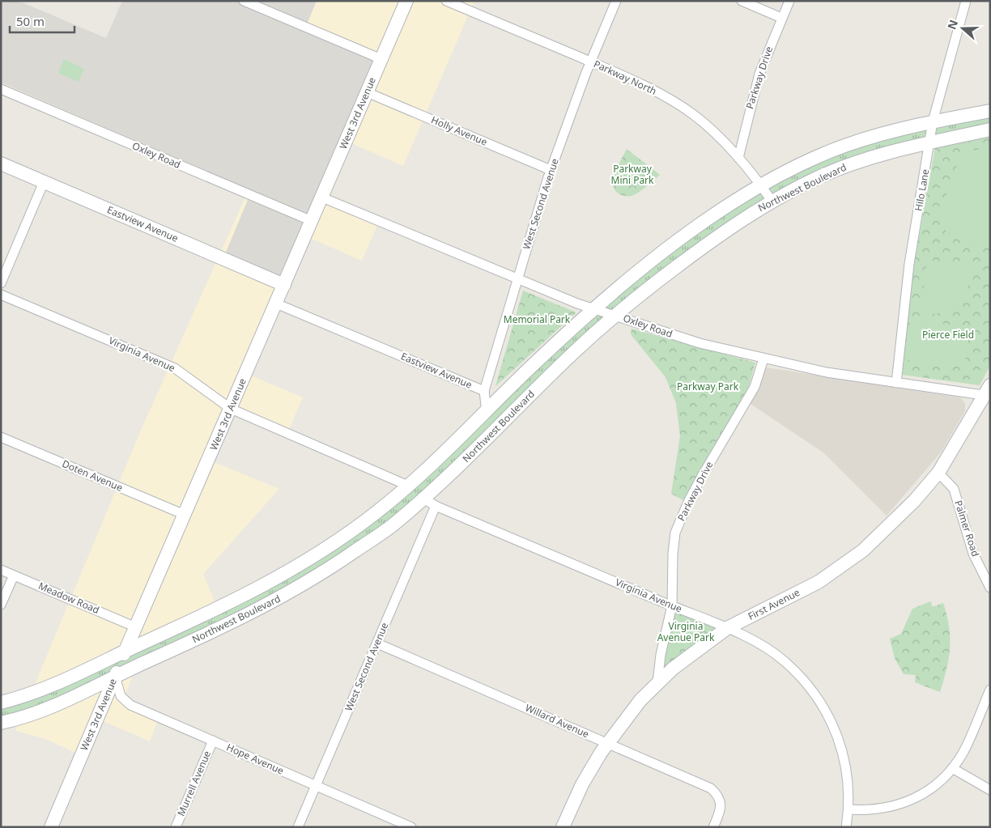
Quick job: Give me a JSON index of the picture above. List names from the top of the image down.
{
  "streets": {
    "main road": [
      "West 3rd Avenue",
      "Northwest Boulevard",
      "Eastview Avenue",
      "First Avenue"
    ],
    "street": [
      "Parkway North",
      "Parkway Drive",
      "Holly Avenue",
      "Oxley Road",
      "Hilo Lane",
      "West Second Avenue",
      "Virginia Avenue",
      "Doten Avenue",
      "Palmer Road",
      "Meadow Road",
      "Willard Avenue",
      "Hope Avenue",
      "Murrell Avenue"
    ]
  },
  "crossings": [
    ["Parkway North", "Parkway Drive"],
    ["Parkway North", "Northwest Boulevard"],
    ["Parkway North", "West Second Avenue"],
    ["Parkway Drive", "Oxley Road"],
    ["Parkway Drive", "Virginia Avenue"],
    ["Parkway Drive", "First Avenue"],
    ["West 3rd Avenue", "Holly Avenue"],
    ["West 3rd Avenue", "Oxley Road"],
    ["West 3rd Avenue", "Northwest Boulevard"],
    ["West 3rd Avenue", "Eastview Avenue"],
    ["West 3rd Avenue", "Virginia Avenue"],
    ["West 3rd Avenue", "Doten Avenue"],
    ["West 3rd Avenue", "Meadow Road"],
    ["West 3rd Avenue", "Hope Avenue"],
    ["Holly Avenue", "West Second Avenue"],
    ["Oxley Road", "Northwest Boulevard"],
    ["Oxley Road", "Hilo Lane"],
    ["Oxley Road", "West Second Avenue"],
    ["Oxley Road", "First Avenue"],
    ["Northwest Boulevard", "Hilo Lane"],
    ["Northwest Boulevard", "West Second Avenue"],
    ["Northwest Boulevard", "Virginia Avenue"],
    ["Northwest Boulevard", "Hope Avenue"],
    ["West Second Avenue", "Eastview Avenue"],
    ["West Second Avenue", "Virginia Avenue"],
    ["West Second Avenue", "Willard Avenue"],
    ["West Second Avenue", "Hope Avenue"],
    ["Virginia Avenue", "First Avenue"],
    ["Palmer Road", "First Avenue"],
    ["First Avenue", "Willard Avenue"],
    ["Hope Avenue", "Murrell Avenue"]
  ],
  "parks": [
    "Parkway Mini Park",
    "Memorial Park",
    "Pierce Field",
    "Parkway Park",
    "Virginia Avenue Park"
  ],
  "scale_bar": "50 m",
  "north": "left"
}
